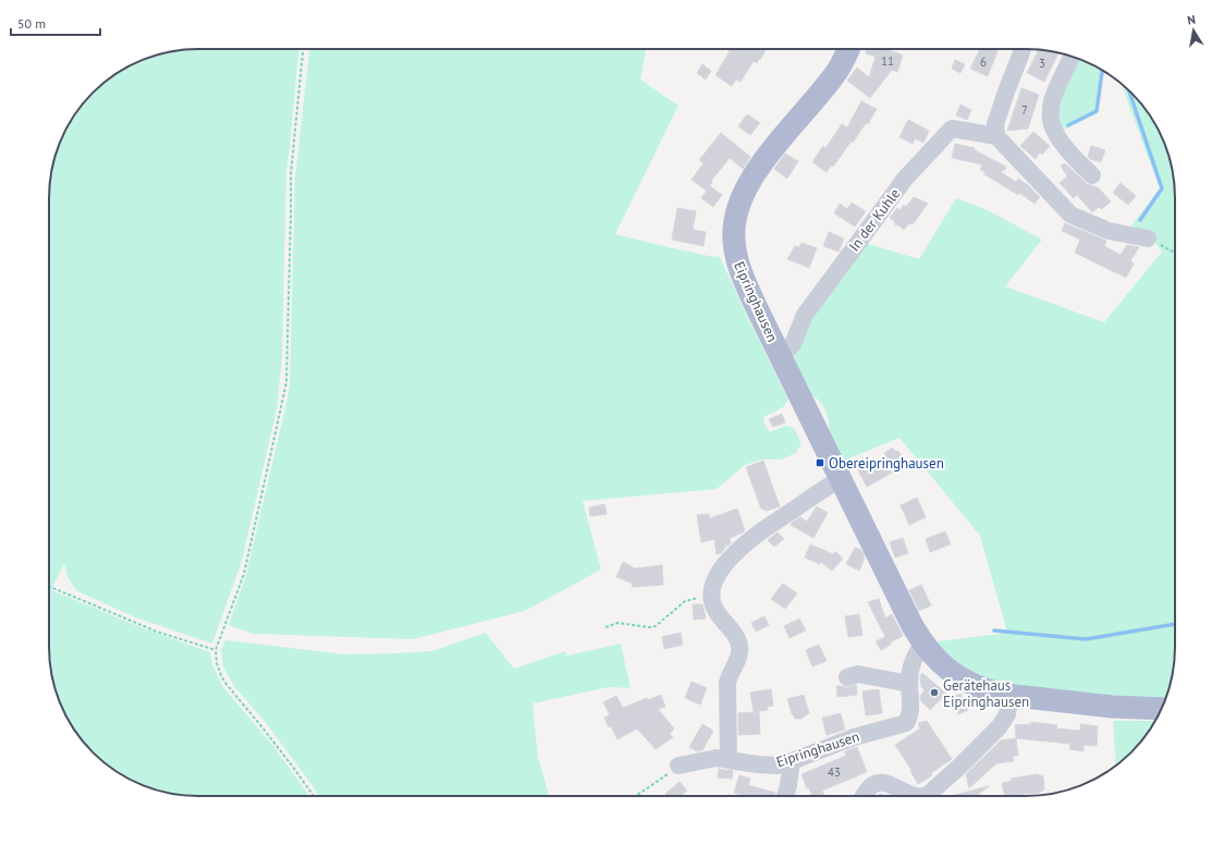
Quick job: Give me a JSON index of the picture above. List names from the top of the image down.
{
  "streets": {
    "main road": ["Eipringhausen"],
    "street": ["In der Kuhle"]
  },
  "crossings": [
    ["In der Kuhle", "Eipringhausen"]
  ],
  "places": {
    "transit": ["Obereipringhausen"],
    "other": ["Gerätehaus Eipringhausen"]
  },
  "house_numbers": [
    "11",
    "6",
    "3",
    "7",
    "43"
  ],
  "scale_bar": "50 m",
  "north": "top"
}
